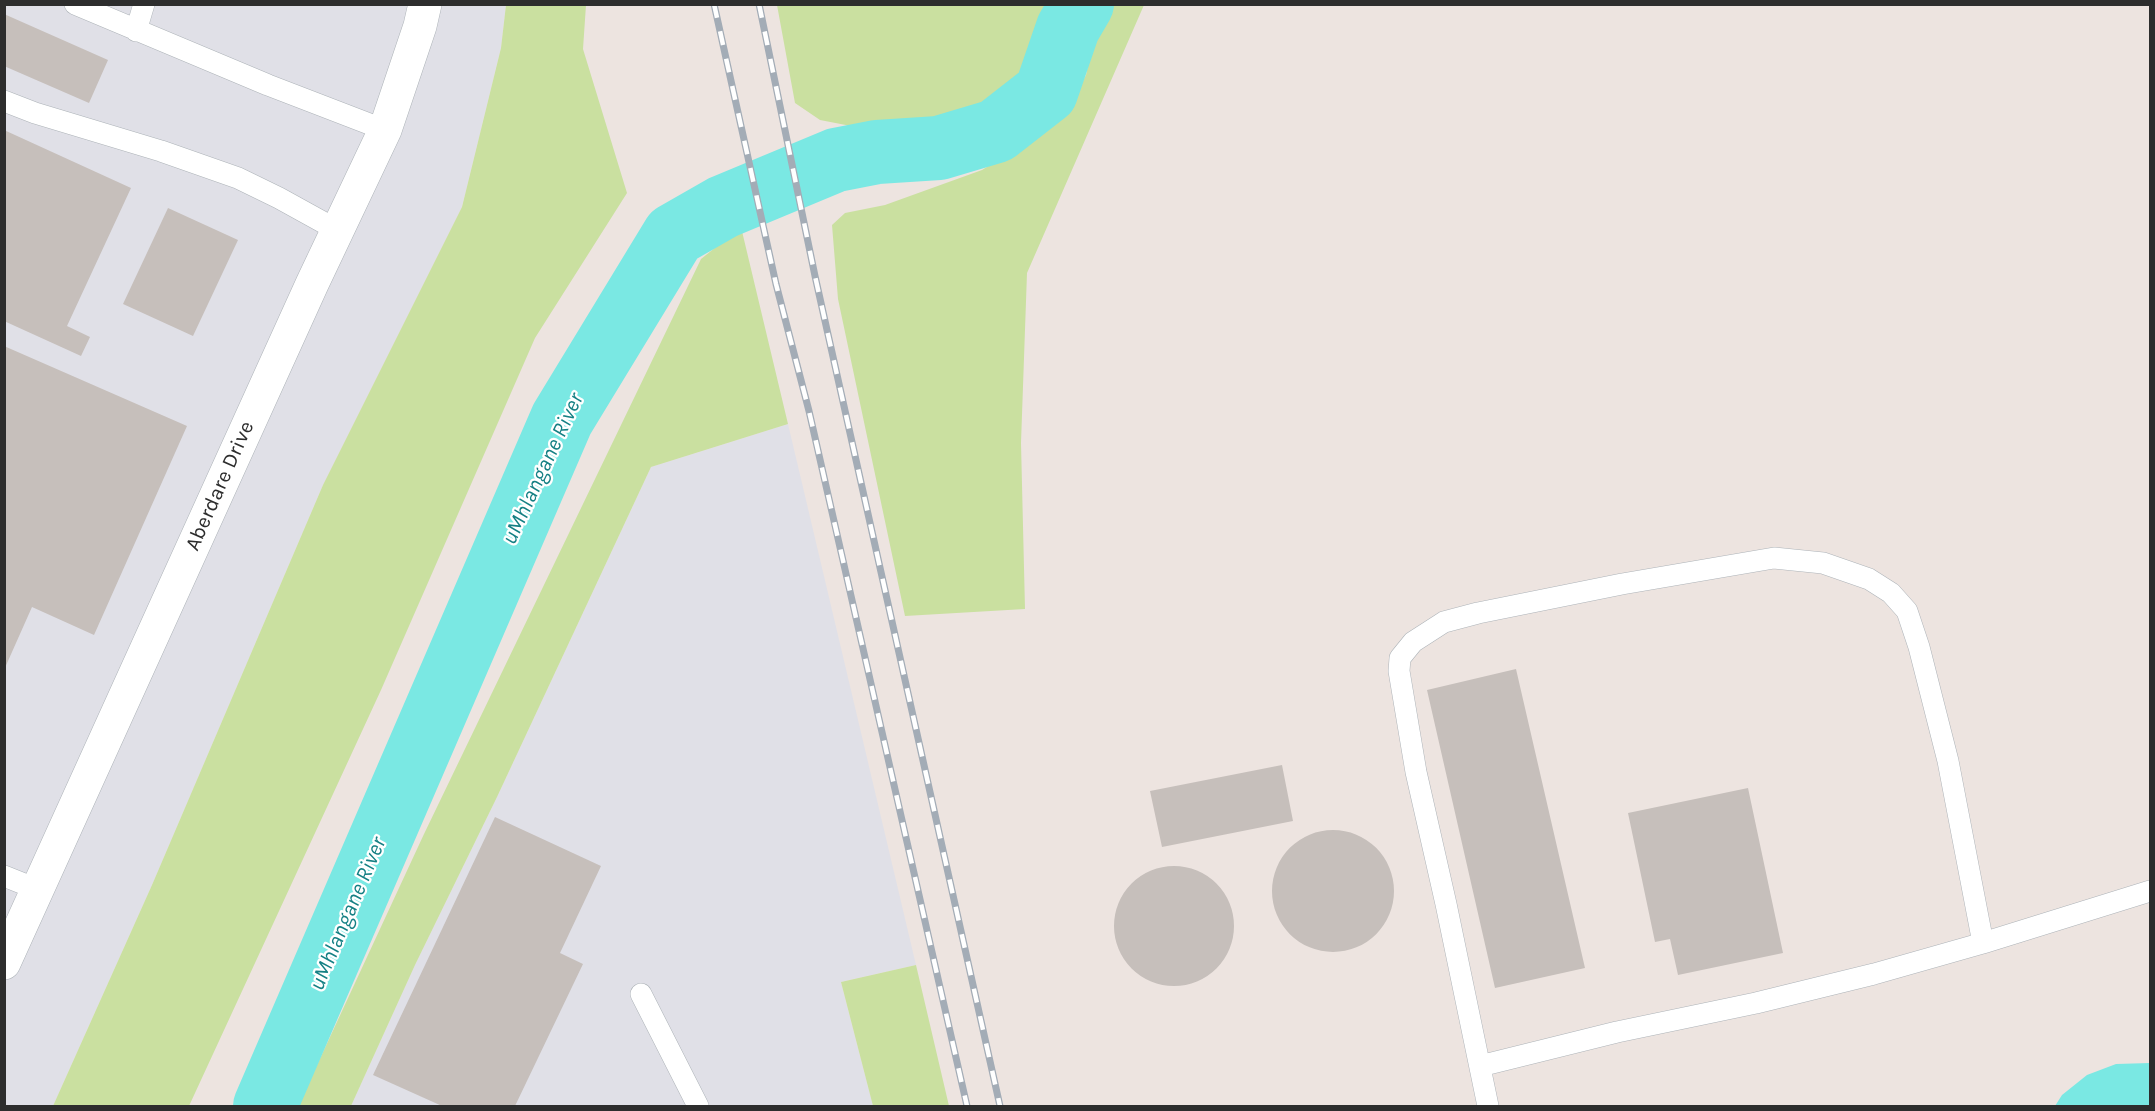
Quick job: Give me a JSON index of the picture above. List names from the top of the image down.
{
  "streets": {
    "street": ["Aberdare Drive"]
  },
  "water": ["uMhlangane River"]
}
